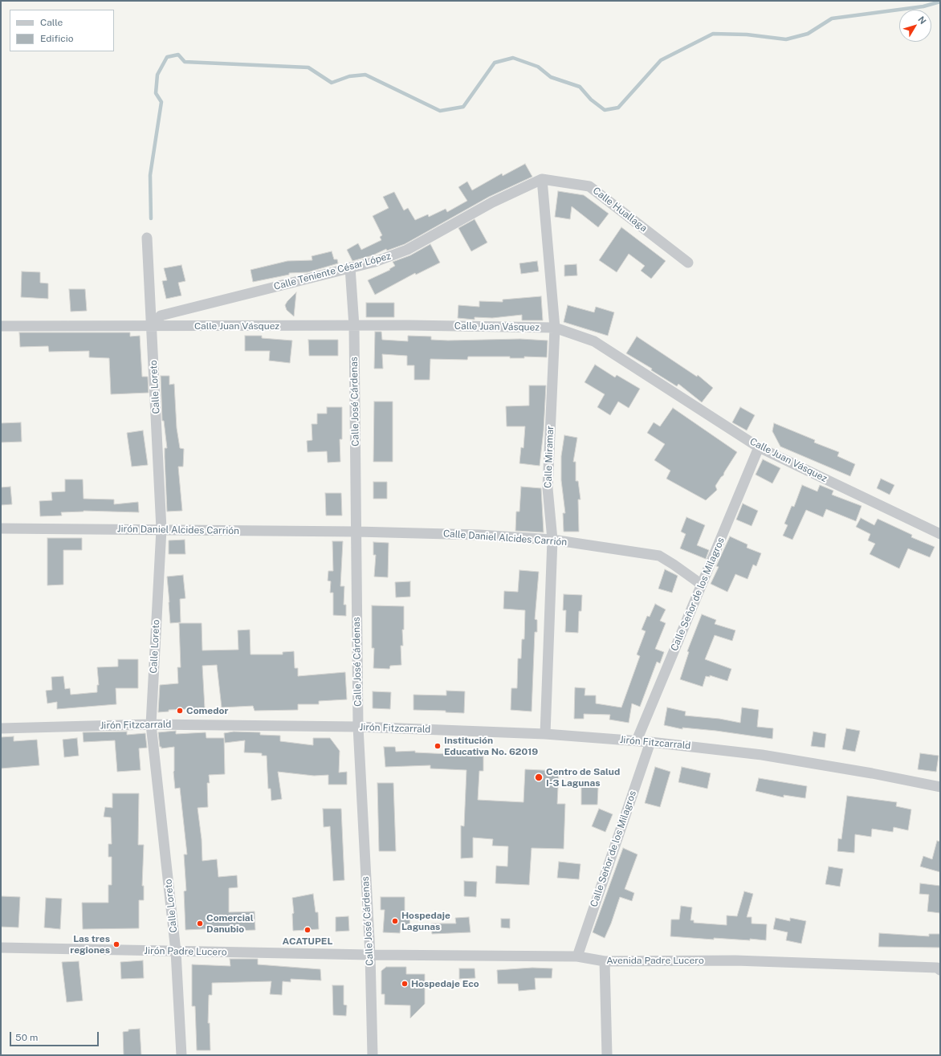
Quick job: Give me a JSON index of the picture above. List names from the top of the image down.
{
  "streets": {
    "street": [
      "Calle Huallaga",
      "Calle Teniente César López",
      "Calle Juan Vásquez",
      "Calle Loreto",
      "Calle José Cárdenas",
      "Calle Miramar",
      "Jirón Daniel Alcides Carrión",
      "Calle Daniel Alcides Carrión",
      "Calle Señor de los Milagros",
      "Jirón Fitzcarrald",
      "Jirón Padre Lucero",
      "Avenida Padre Lucero"
    ]
  },
  "crossings": [
    ["Calle Huallaga", "Calle Teniente César López"],
    ["Calle Huallaga", "Calle Miramar"],
    ["Calle Teniente César López", "Calle Juan Vásquez"],
    ["Calle Teniente César López", "Calle Loreto"],
    ["Calle Teniente César López", "Calle José Cárdenas"],
    ["Calle Teniente César López", "Calle Miramar"],
    ["Calle Juan Vásquez", "Calle Loreto"],
    ["Calle Juan Vásquez", "Calle José Cárdenas"],
    ["Calle Juan Vásquez", "Calle Miramar"],
    ["Calle Juan Vásquez", "Calle Señor de los Milagros"],
    ["Calle Loreto", "Jirón Daniel Alcides Carrión"],
    ["Calle Loreto", "Jirón Fitzcarrald"],
    ["Calle Loreto", "Jirón Padre Lucero"],
    ["Calle José Cárdenas", "Jirón Daniel Alcides Carrión"],
    ["Calle José Cárdenas", "Calle Daniel Alcides Carrión"],
    ["Calle José Cárdenas", "Jirón Fitzcarrald"],
    ["Calle José Cárdenas", "Jirón Padre Lucero"],
    ["Calle José Cárdenas", "Avenida Padre Lucero"],
    ["Calle Miramar", "Calle Daniel Alcides Carrión"],
    ["Calle Miramar", "Jirón Fitzcarrald"],
    ["Jirón Daniel Alcides Carrión", "Calle Daniel Alcides Carrión"],
    ["Calle Daniel Alcides Carrión", "Calle Señor de los Milagros"],
    ["Calle Señor de los Milagros", "Jirón Fitzcarrald"],
    ["Calle Señor de los Milagros", "Avenida Padre Lucero"],
    ["Jirón Padre Lucero", "Avenida Padre Lucero"]
  ],
  "places": [
    "Comedor",
    "Institución Educativa No. 62019",
    "Centro de Salud I-3 Lagunas",
    "Hospedaje Lagunas",
    "Comercial Danubio",
    "ACATUPEL",
    "Las tres regiones",
    "Hospedaje Eco"
  ],
  "legend": ["Calle", "Edificio"],
  "scale_bar": "50 m",
  "north": "top right"
}
